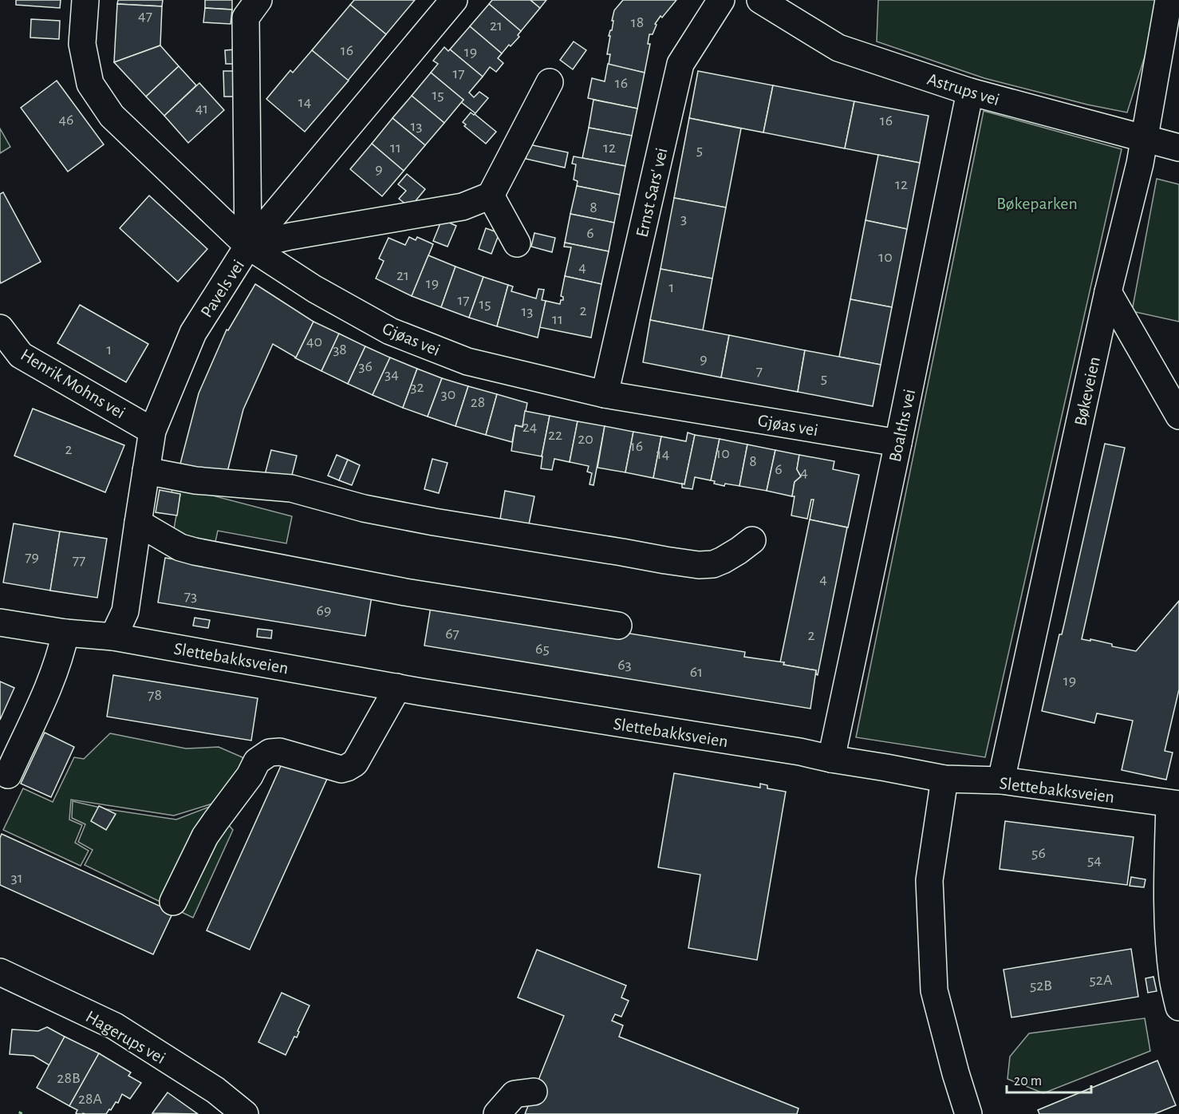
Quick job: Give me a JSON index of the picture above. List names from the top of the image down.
{
  "streets": {
    "street": [
      "Astrups vei",
      "Ernst Sars' vei",
      "Pavels vei",
      "Gjøas vei",
      "Henrik Mohns vei",
      "Bøkeveien",
      "Boalths vei",
      "Slettebakksveien",
      "Hagerups vei"
    ]
  },
  "crossings": [
    ["Astrups vei", "Bøkeveien"],
    ["Astrups vei", "Boalths vei"],
    ["Ernst Sars' vei", "Gjøas vei"],
    ["Pavels vei", "Gjøas vei"],
    ["Pavels vei", "Henrik Mohns vei"],
    ["Pavels vei", "Slettebakksveien"],
    ["Gjøas vei", "Boalths vei"],
    ["Bøkeveien", "Slettebakksveien"],
    ["Boalths vei", "Slettebakksveien"]
  ],
  "parks": ["Bøkeparken"],
  "house_numbers": [
    "47",
    "18",
    "21",
    "16",
    "19",
    "17",
    "16",
    "15",
    "14",
    "41",
    "46",
    "16",
    "13",
    "11",
    "12",
    "5",
    "9",
    "12",
    "8",
    "3",
    "6",
    "10",
    "4",
    "21",
    "19",
    "1",
    "17",
    "15",
    "2",
    "13",
    "11",
    "40",
    "1",
    "38",
    "9",
    "36",
    "7",
    "34",
    "5",
    "32",
    "30",
    "28",
    "24",
    "22",
    "20",
    "16",
    "2",
    "10",
    "14",
    "8",
    "6",
    "4",
    "79",
    "77",
    "4",
    "73",
    "69",
    "67",
    "2",
    "65",
    "63",
    "61",
    "19",
    "78",
    "56",
    "54",
    "31",
    "52A",
    "52B",
    "28B",
    "28A"
  ],
  "scale_bar": "20 m"
}
